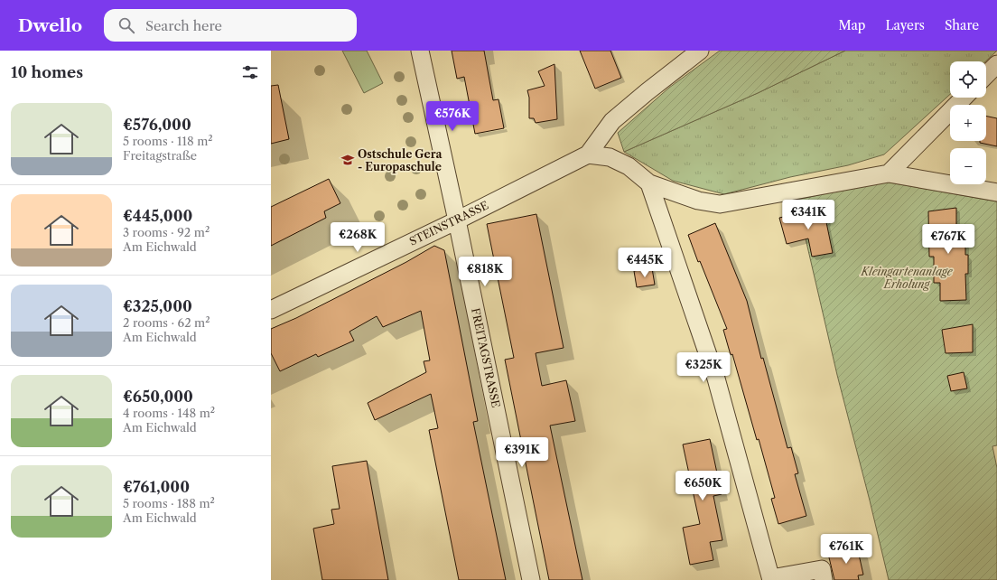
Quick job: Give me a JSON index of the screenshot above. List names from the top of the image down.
{
  "streets": {
    "street": ["STEINSTRASSE", "FREITAGSTRASSE"]
  },
  "crossings": [
    ["STEINSTRASSE", "FREITAGSTRASSE"]
  ],
  "parks": ["Kleingartenanlage Erholung"],
  "places": {
    "school or university": ["Ostschule Gera - Europaschule"]
  },
  "page": {
    "header": "Dwello",
    "search": "Search here",
    "nav": ["Map", "Layers", "Share"],
    "heading": "10 homes",
    "map_buttons": ["+", "−"],
    "list": [
      {
        "name": "€576,000",
        "note": "5 rooms · 118 m² · Freitagstraße"
      },
      {
        "name": "€445,000",
        "note": "3 rooms · 92 m² · Am Eichwald"
      },
      {
        "name": "€325,000",
        "note": "2 rooms · 62 m² · Am Eichwald"
      },
      {
        "name": "€650,000",
        "note": "4 rooms · 148 m² · Am Eichwald"
      },
      {
        "name": "€761,000",
        "note": "5 rooms · 188 m² · Am Eichwald"
      }
    ],
    "price": [
      "€576K",
      "€341K",
      "€268K",
      "€767K",
      "€445K",
      "€818K",
      "€325K",
      "€391K",
      "€650K",
      "€761K"
    ]
  }
}
